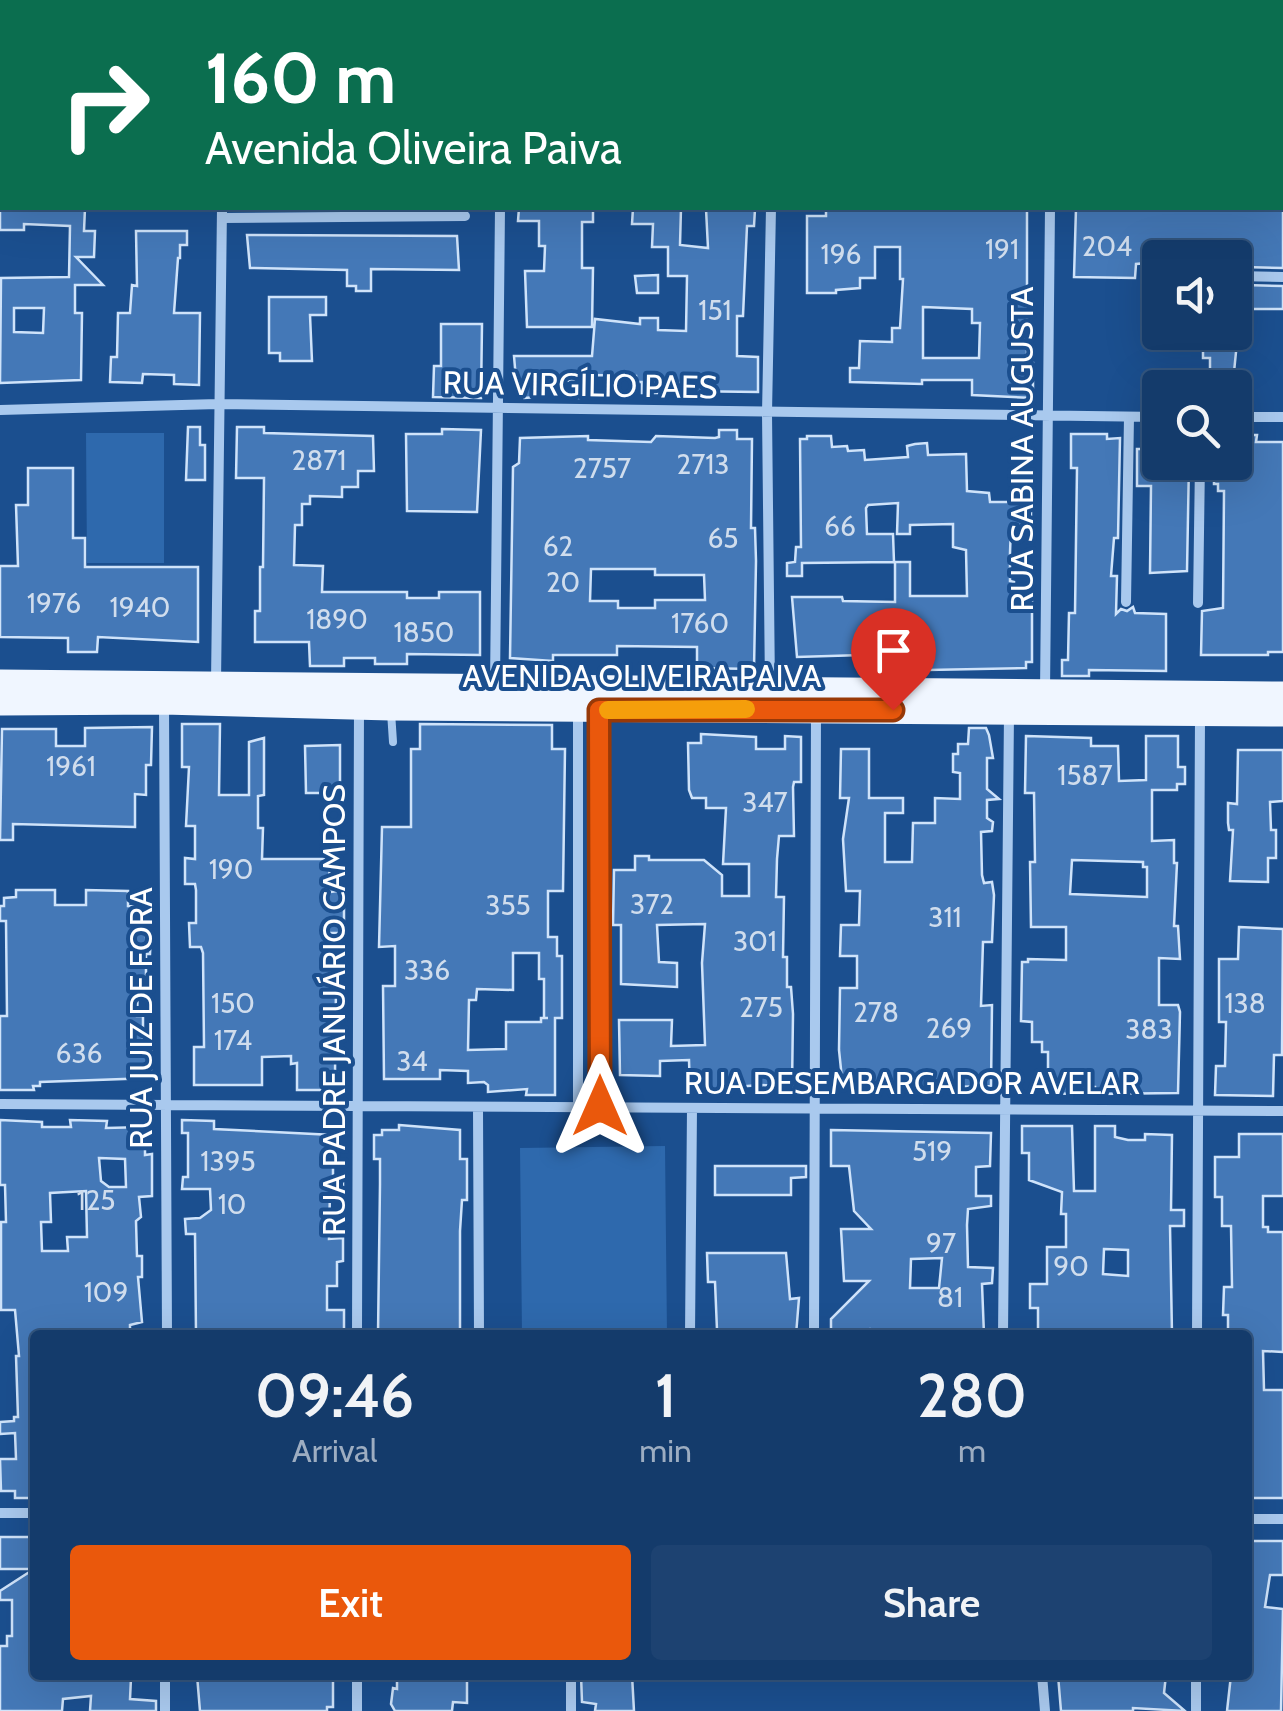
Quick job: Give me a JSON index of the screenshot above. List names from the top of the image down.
{
  "streets": {
    "main road": ["AVENIDA OLIVEIRA PAIVA"],
    "street": [
      "RUA VIRGÍLIO PAES",
      "RUA SABINA AUGUSTA",
      "RUA PADRE JANUÁRIO CAMPOS",
      "RUA JUIZ DE FORA",
      "RUA DESEMBARGADOR AVELAR"
    ]
  },
  "crossings": [
    ["RUA VIRGÍLIO PAES", "RUA SABINA AUGUSTA"],
    ["RUA SABINA AUGUSTA", "AVENIDA OLIVEIRA PAIVA"],
    ["AVENIDA OLIVEIRA PAIVA", "RUA PADRE JANUÁRIO CAMPOS"],
    ["AVENIDA OLIVEIRA PAIVA", "RUA JUIZ DE FORA"],
    ["RUA PADRE JANUÁRIO CAMPOS", "RUA DESEMBARGADOR AVELAR"],
    ["RUA JUIZ DE FORA", "RUA DESEMBARGADOR AVELAR"]
  ],
  "house_numbers": [
    "204",
    "191",
    "196",
    "151",
    "2871",
    "2713",
    "2757",
    "66",
    "65",
    "62",
    "20",
    "1976",
    "1940",
    "1890",
    "1760",
    "1850",
    "1961",
    "1587",
    "347",
    "190",
    "372",
    "355",
    "311",
    "301",
    "336",
    "150",
    "138",
    "275",
    "278",
    "269",
    "383",
    "174",
    "636",
    "34",
    "519",
    "1395",
    "125",
    "10",
    "97",
    "90",
    "109",
    "81"
  ],
  "page": {
    "turn": ["160 m", "Avenida Oliveira Paiva"],
    "eta": [
      "09:46",
      "Arrival",
      "1",
      "min",
      "280",
      "m"
    ],
    "buttons": ["Exit", "Share"]
  }
}
